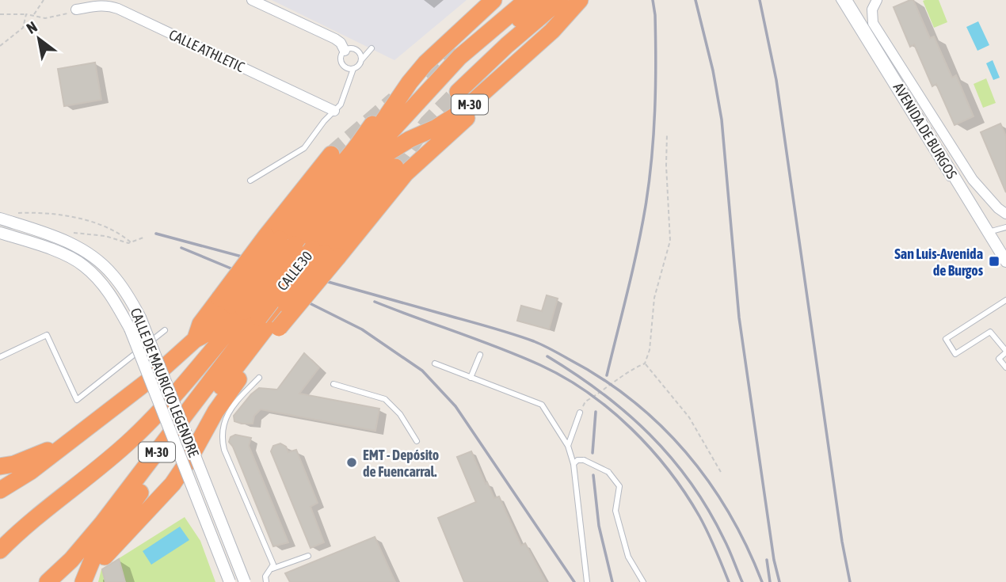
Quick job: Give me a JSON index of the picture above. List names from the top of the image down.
{
  "streets": {
    "highway": ["M-30", "CALLE 30"],
    "street": ["CALLE ATHLETIC", "AVENIDA DE BURGOS", "CALLE DE MAURICIO LEGENDRE"]
  },
  "places": {
    "transit": ["San Luis-Avenida de Burgos"],
    "other": ["EMT - Depósito de Fuencarral."]
  },
  "north": "top left"
}
